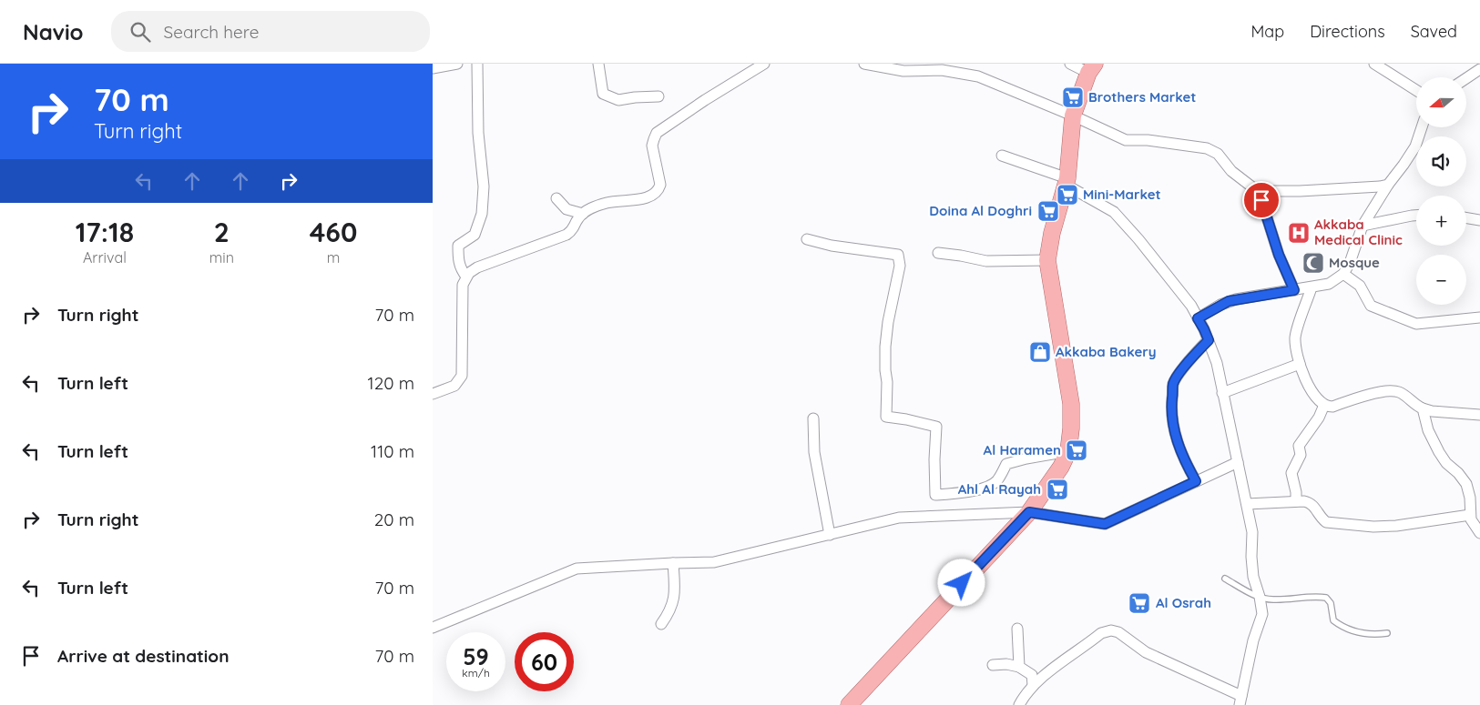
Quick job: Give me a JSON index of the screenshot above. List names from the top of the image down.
{
  "places": {
    "supermarket": [
      "Brothers Market",
      "Mini-Market",
      "Doina Al Doghri",
      "Al Haramen",
      "Ahl Al Rayah",
      "Al Osrah"
    ],
    "hospital": ["Akkaba Medical Clinic"],
    "mosque": ["Mosque"],
    "shop": ["Akkaba Bakery"]
  },
  "north": "left",
  "page": {
    "header": "Navio",
    "search": "Search here",
    "nav": ["Map", "Directions", "Saved"],
    "turn": ["70 m", "Turn right"],
    "map_buttons": ["+", "−"],
    "eta": [
      "17:18",
      "Arrival",
      "2",
      "min",
      "460",
      "m"
    ],
    "list": [
      {
        "name": "Turn right",
        "value": "70 m"
      },
      {
        "name": "Turn left",
        "value": "120 m"
      },
      {
        "name": "Turn left",
        "value": "110 m"
      },
      {
        "name": "Turn right",
        "value": "20 m"
      },
      {
        "name": "Turn left",
        "value": "70 m"
      },
      {
        "name": "Arrive at destination",
        "value": "70 m"
      }
    ],
    "speed": "59 km/h",
    "limit": "60"
  }
}
